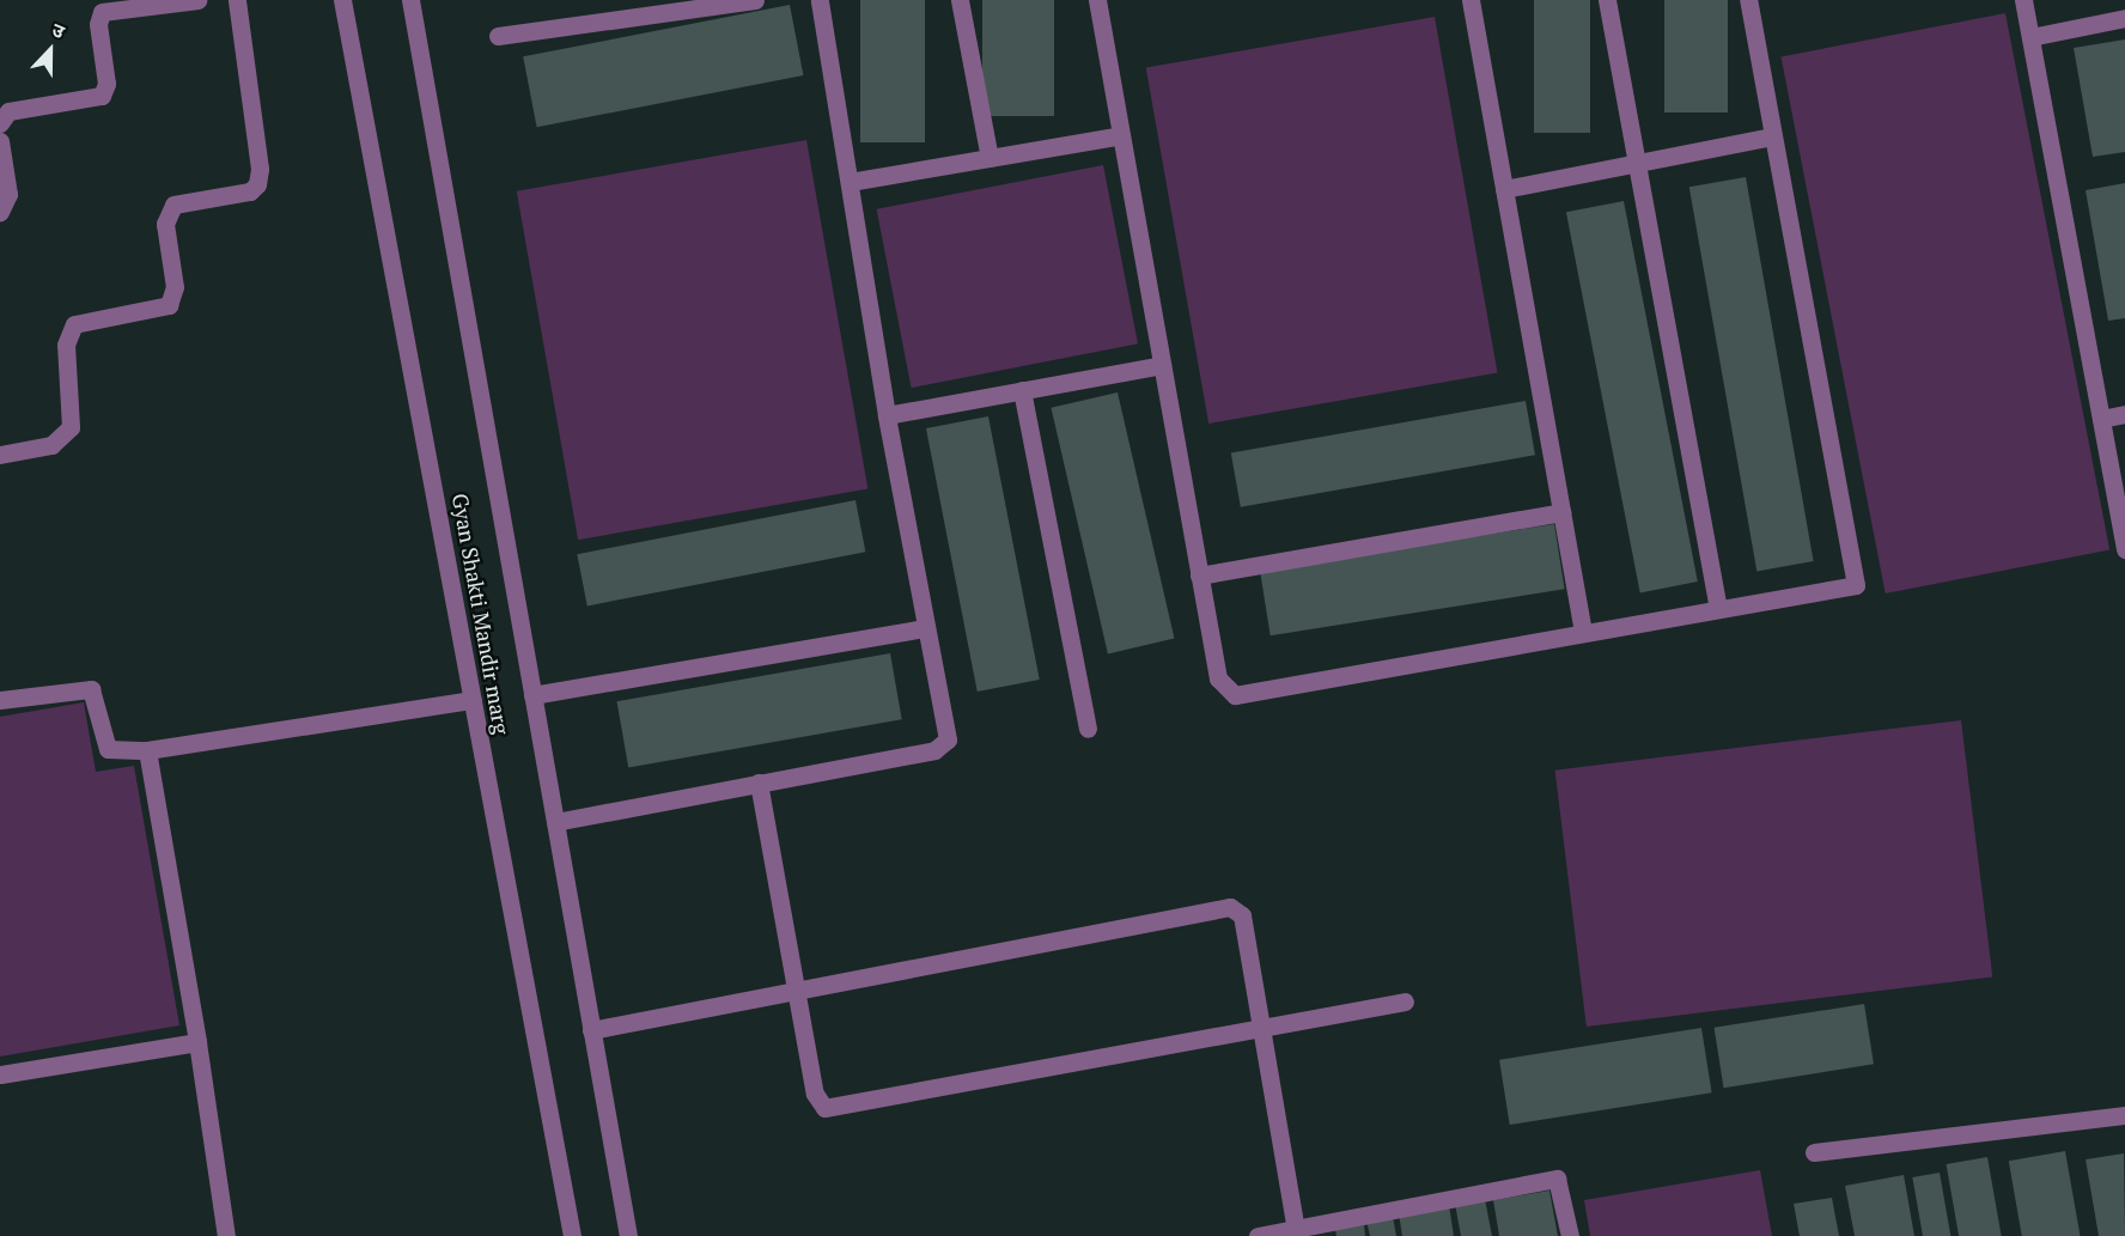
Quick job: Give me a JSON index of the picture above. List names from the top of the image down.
{
  "streets": {
    "street": ["Gyan Shakti Mandir marg"]
  },
  "north": "top"
}
